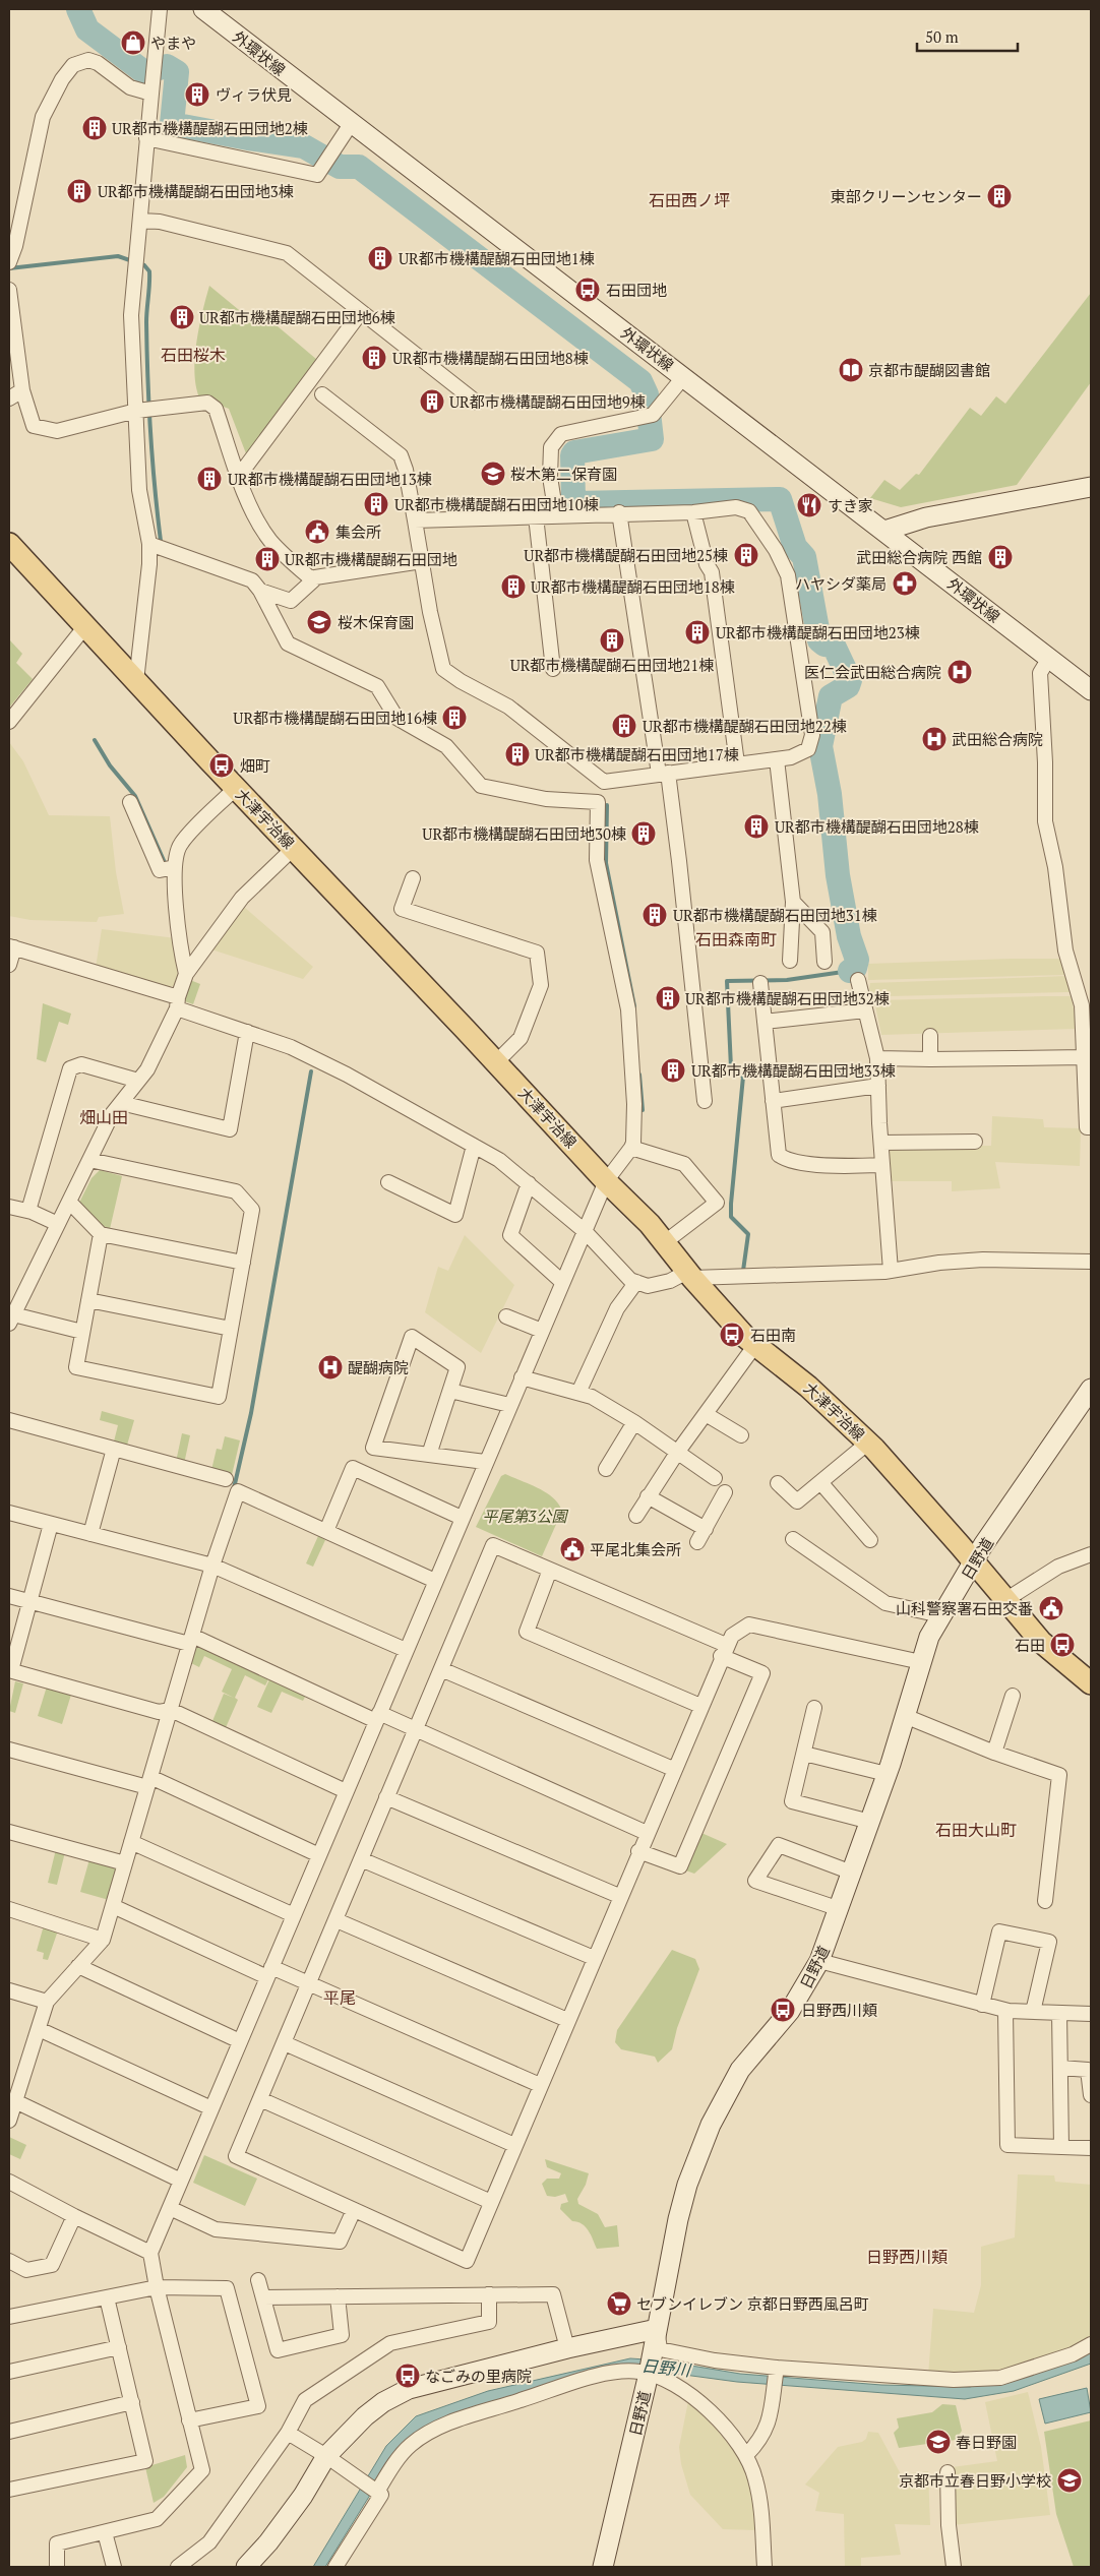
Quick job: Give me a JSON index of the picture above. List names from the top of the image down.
{
  "streets": {
    "main road": ["大津宇治線"],
    "street": ["外環状線", "日野道"]
  },
  "crossings": [
    ["大津宇治線", "日野道"]
  ],
  "districts": [
    "石田西ノ坪",
    "石田桜木",
    "石田森南町",
    "畑山田",
    "石田大山町",
    "平尾",
    "日野西川頬"
  ],
  "water": ["日野川"],
  "parks": ["平尾第3公園"],
  "places": {
    "shop": ["やまや"],
    "building": [
      "ヴィラ伏見",
      "UR都市機構醍醐石田団地2棟",
      "UR都市機構醍醐石田団地3棟",
      "東部クリーンセンター",
      "UR都市機構醍醐石田団地1棟",
      "UR都市機構醍醐石田団地6棟",
      "UR都市機構醍醐石田団地8棟",
      "UR都市機構醍醐石田団地9棟",
      "UR都市機構醍醐石田団地13棟",
      "UR都市機構醍醐石田団地10棟",
      "UR都市機構醍醐石田団地25棟",
      "武田総合病院 西館",
      "UR都市機構醍醐石田団地",
      "UR都市機構醍醐石田団地18棟",
      "UR都市機構醍醐石田団地23棟",
      "UR都市機構醍醐石田団地21棟",
      "UR都市機構醍醐石田団地16棟",
      "UR都市機構醍醐石田団地22棟",
      "UR都市機構醍醐石田団地17棟",
      "UR都市機構醍醐石田団地28棟",
      "UR都市機構醍醐石田団地30棟",
      "UR都市機構醍醐石田団地31棟",
      "UR都市機構醍醐石田団地32棟",
      "UR都市機構醍醐石田団地33棟"
    ],
    "bus stop": [
      "石田団地",
      "畑町",
      "石田南",
      "石田",
      "日野西川頬",
      "なごみの里病院"
    ],
    "library": ["京都市醍醐図書館"],
    "school or university": [
      "桜木第二保育園",
      "桜木保育園",
      "春日野園",
      "京都市立春日野小学校"
    ],
    "restaurant": ["すき家"],
    "public building": ["集会所", "平尾北集会所", "山科警察署石田交番"],
    "pharmacy": ["ハヤシダ薬局"],
    "hospital": ["医仁会武田総合病院", "武田総合病院", "醍醐病院"],
    "supermarket": ["セブンイレブン 京都日野西風呂町"]
  },
  "scale_bar": "50 m"
}
